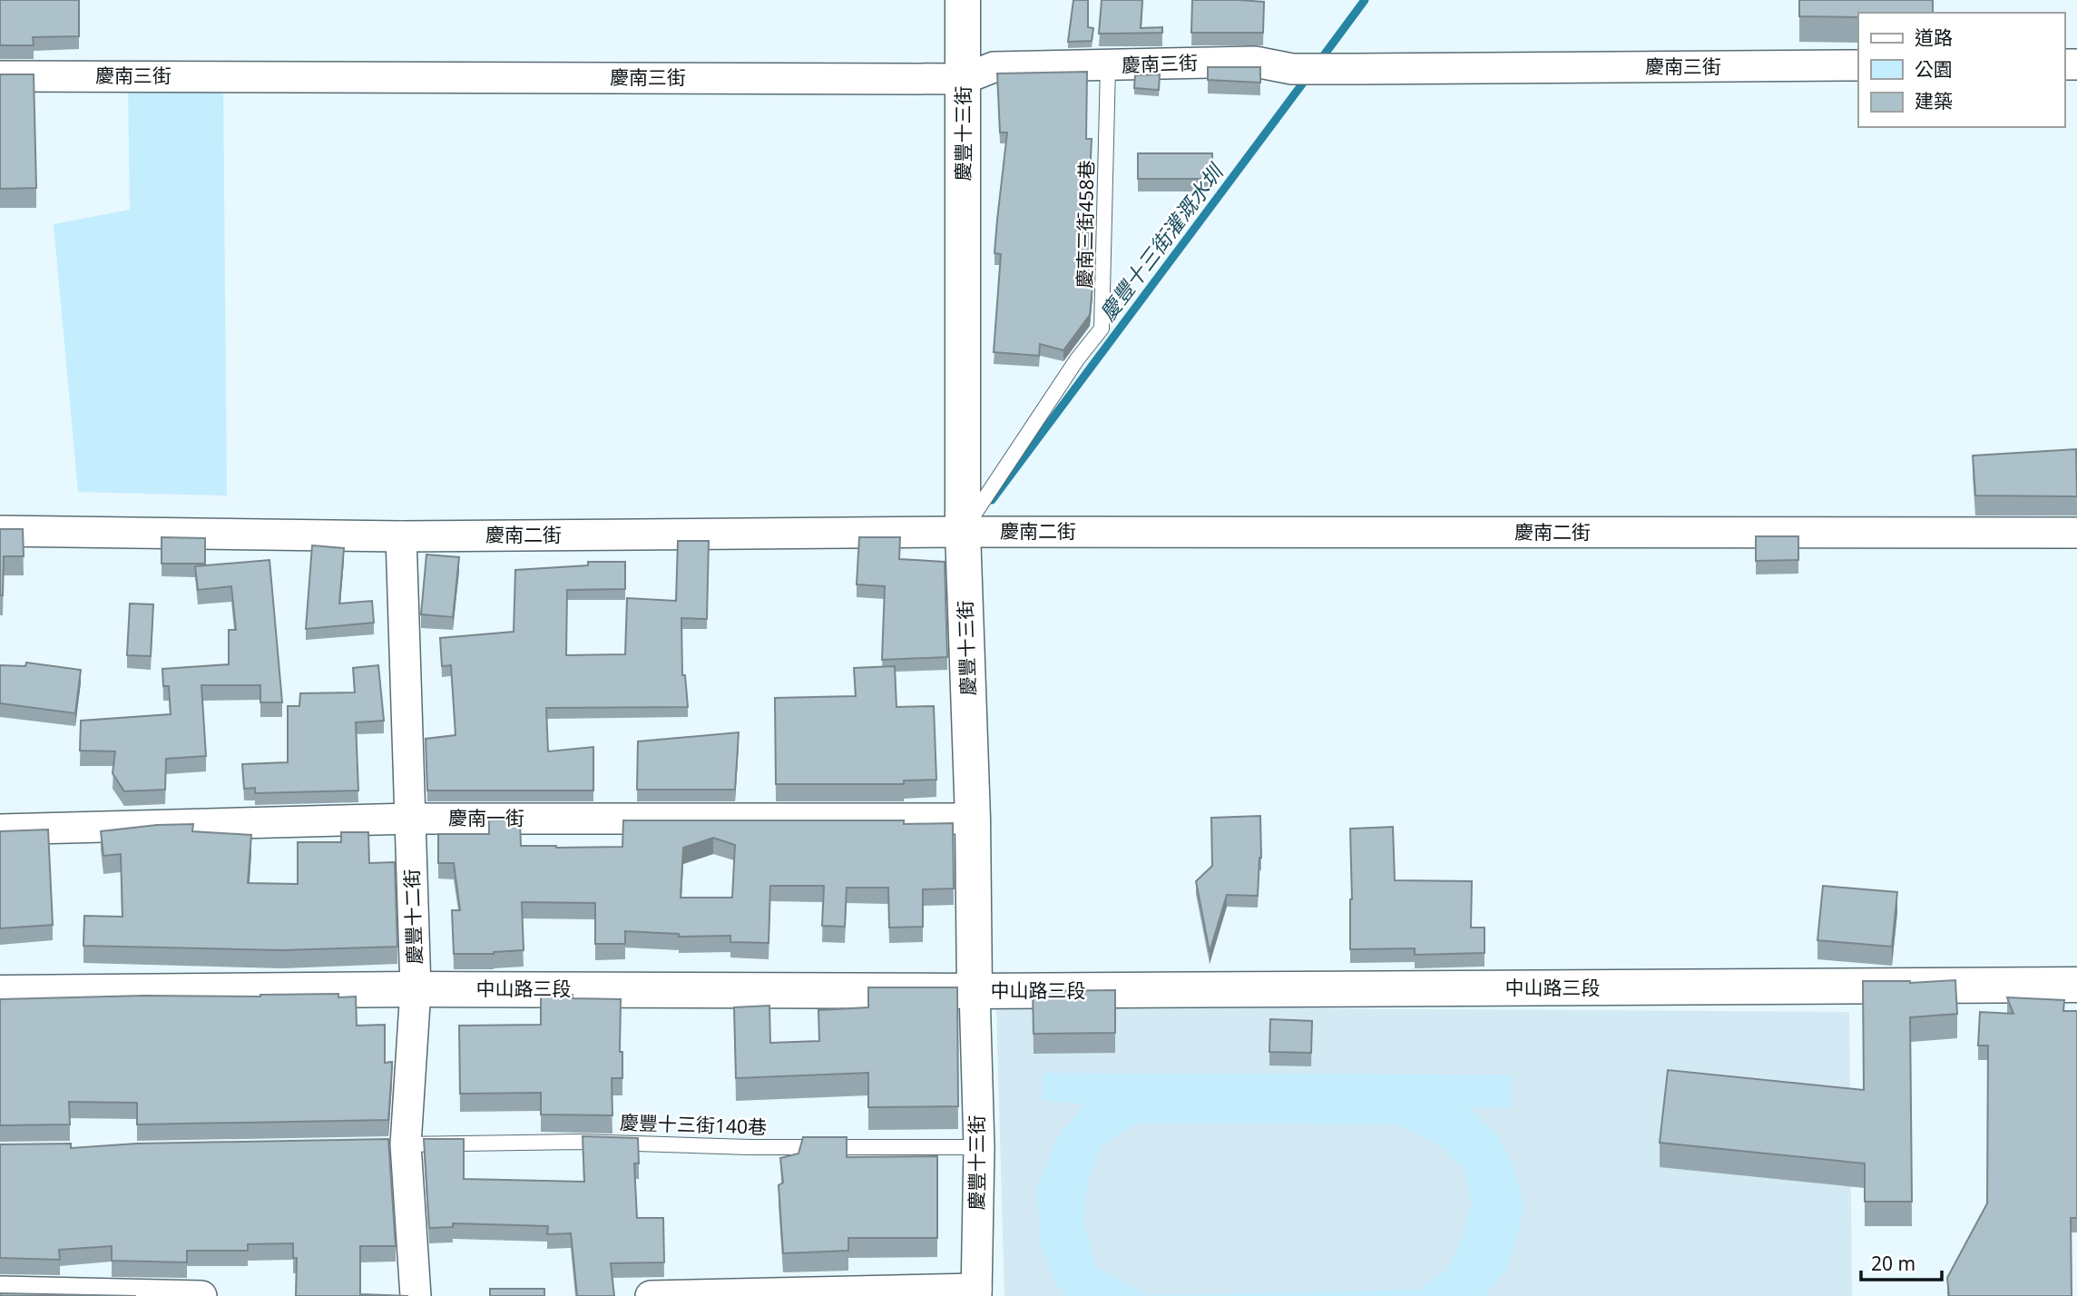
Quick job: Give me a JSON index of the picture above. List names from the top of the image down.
{
  "streets": {
    "street": [
      "慶南三街",
      "慶豐十三街",
      "慶南二街",
      "慶南一街",
      "慶豐十二街",
      "中山路三段"
    ],
    "lane": ["慶南三街458巷", "慶豐十三街140巷"]
  },
  "crossings": [
    ["慶南三街", "慶豐十三街"],
    ["慶南三街", "慶南三街458巷"],
    ["慶豐十三街", "慶南三街458巷"],
    ["慶豐十三街", "慶南二街"],
    ["慶豐十三街", "慶南一街"],
    ["慶豐十三街", "中山路三段"],
    ["慶豐十三街", "慶豐十三街140巷"],
    ["慶南三街458巷", "慶南二街"],
    ["慶南二街", "慶豐十二街"],
    ["慶南一街", "慶豐十二街"],
    ["慶豐十二街", "中山路三段"],
    ["慶豐十二街", "慶豐十三街140巷"]
  ],
  "water": ["慶豐十三街灌溉水圳"],
  "legend": ["道路", "公園", "建築"],
  "scale_bar": "20 m"
}
